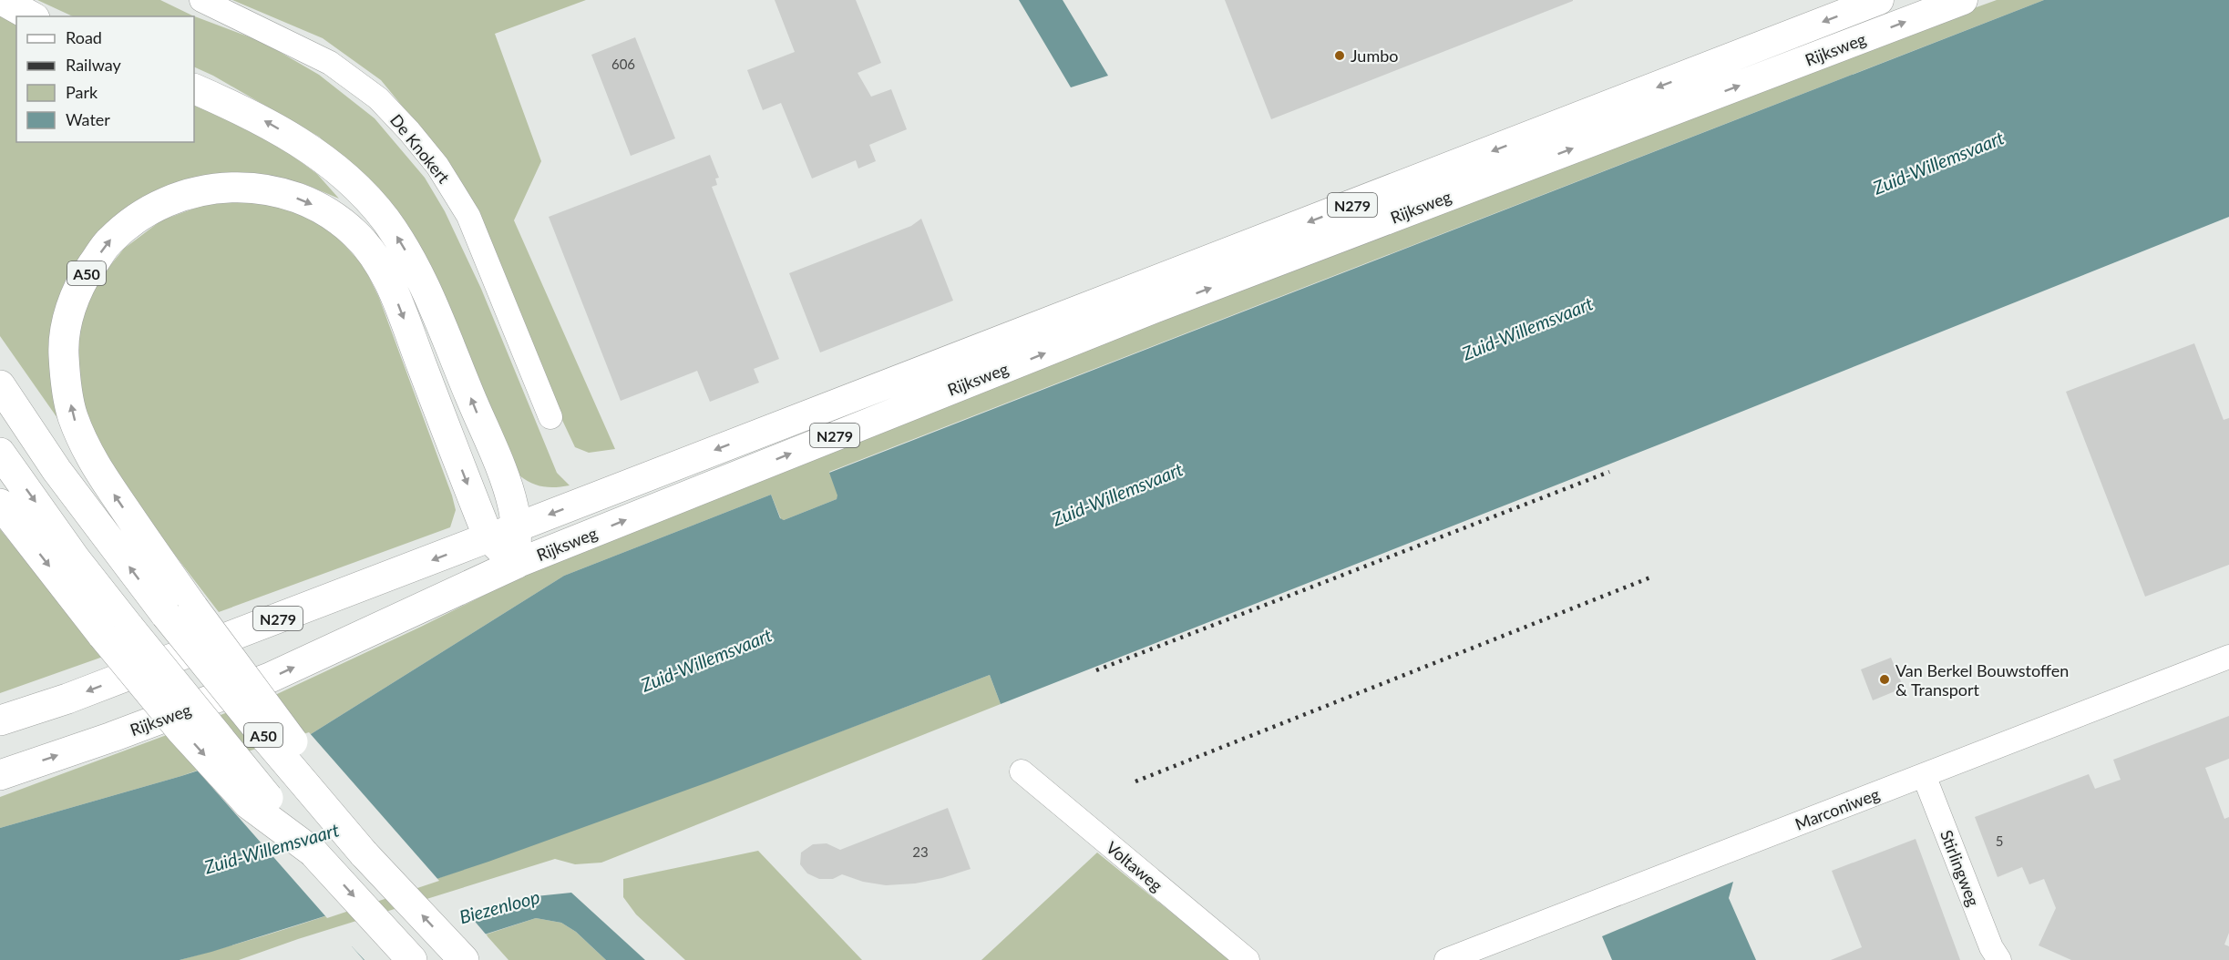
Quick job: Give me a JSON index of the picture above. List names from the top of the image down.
{
  "streets": {
    "highway": ["Rijksweg", "N279", "A50"],
    "street": [
      "De Knokert",
      "Marconiweg",
      "Voltaweg",
      "Stirlingweg"
    ]
  },
  "crossings": [
    ["Rijksweg", "A50"],
    ["Marconiweg", "Stirlingweg"]
  ],
  "water": ["Zuid-Willemsvaart", "Biezenloop"],
  "places": ["Jumbo", "Van Berkel Bouwstoffen & Transport"],
  "house_numbers": ["606", "5", "23"],
  "legend": [
    "Road",
    "Railway",
    "Park",
    "Water"
  ]
}
